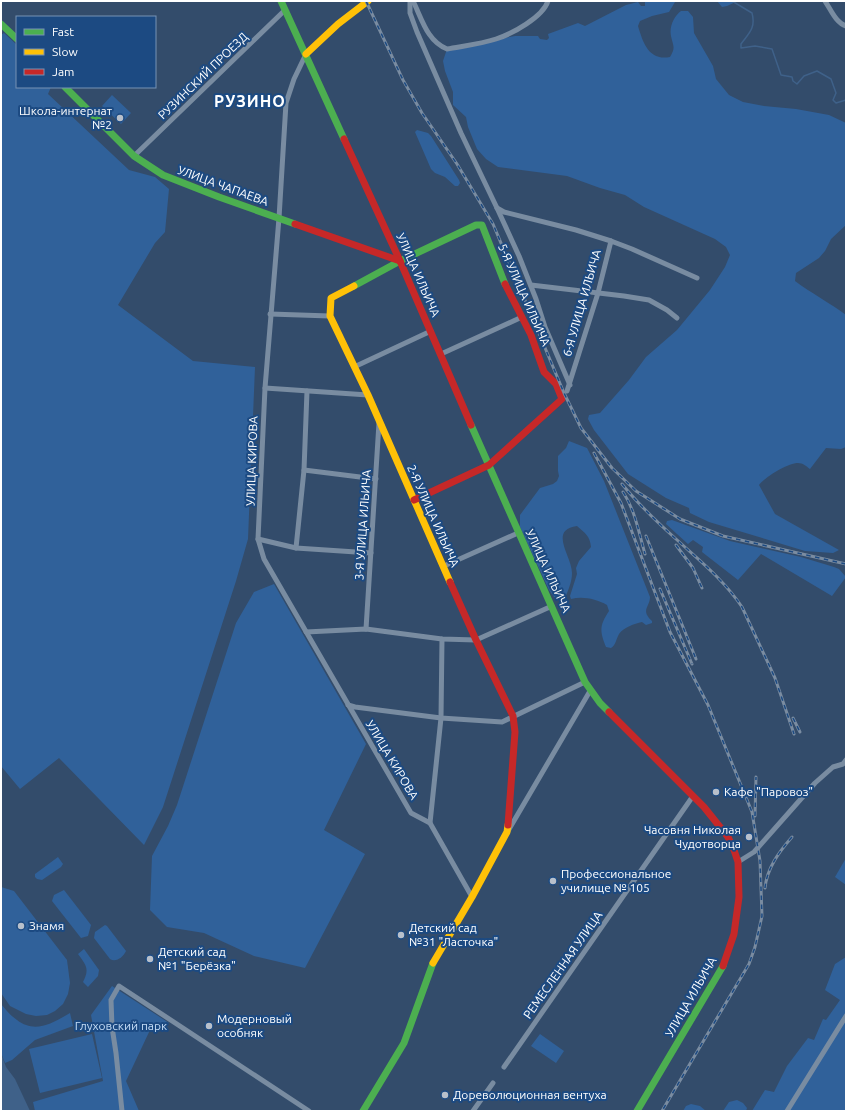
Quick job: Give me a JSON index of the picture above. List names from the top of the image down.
{
  "streets": {
    "street": [
      "РУЗИНСКИЙ ПРОЕЗД",
      "УЛИЦА ЧАПАЕВА",
      "УЛИЦА ИЛЬИЧА",
      "5-Я УЛИЦА ИЛЬИЧА",
      "6-Я УЛИЦА ИЛЬИЧА",
      "УЛИЦА КИРОВА",
      "2-Я УЛИЦА ИЛЬИЧА",
      "3-Я УЛИЦА ИЛЬИЧА",
      "РЕМЕСЛЕННАЯ УЛИЦА"
    ]
  },
  "crossings": [
    ["РУЗИНСКИЙ ПРОЕЗД", "УЛИЦА ЧАПАЕВА"],
    ["РУЗИНСКИЙ ПРОЕЗД", "УЛИЦА ИЛЬИЧА"],
    ["УЛИЦА ЧАПАЕВА", "УЛИЦА ИЛЬИЧА"],
    ["УЛИЦА ЧАПАЕВА", "5-Я УЛИЦА ИЛЬИЧА"],
    ["УЛИЦА ЧАПАЕВА", "УЛИЦА КИРОВА"],
    ["УЛИЦА ИЛЬИЧА", "5-Я УЛИЦА ИЛЬИЧА"],
    ["УЛИЦА ИЛЬИЧА", "УЛИЦА КИРОВА"],
    ["УЛИЦА ИЛЬИЧА", "РЕМЕСЛЕННАЯ УЛИЦА"],
    ["2-Я УЛИЦА ИЛЬИЧА", "3-Я УЛИЦА ИЛЬИЧА"]
  ],
  "districts": ["РУЗИНО"],
  "parks": ["Глуховский парк"],
  "places": [
    "Школа-интернат №2",
    "Кафе \"Паровоз\"",
    "Часовня Николая Чудотворца",
    "Профессиональное училище № 105",
    "Знамя",
    "Детский сад №31 \"Ласточка\"",
    "Детский сад №1 \"Берёзка\"",
    "Модерновый особняк",
    "Дореволюционная вентуха"
  ],
  "legend": ["Fast", "Slow", "Jam"]
}
